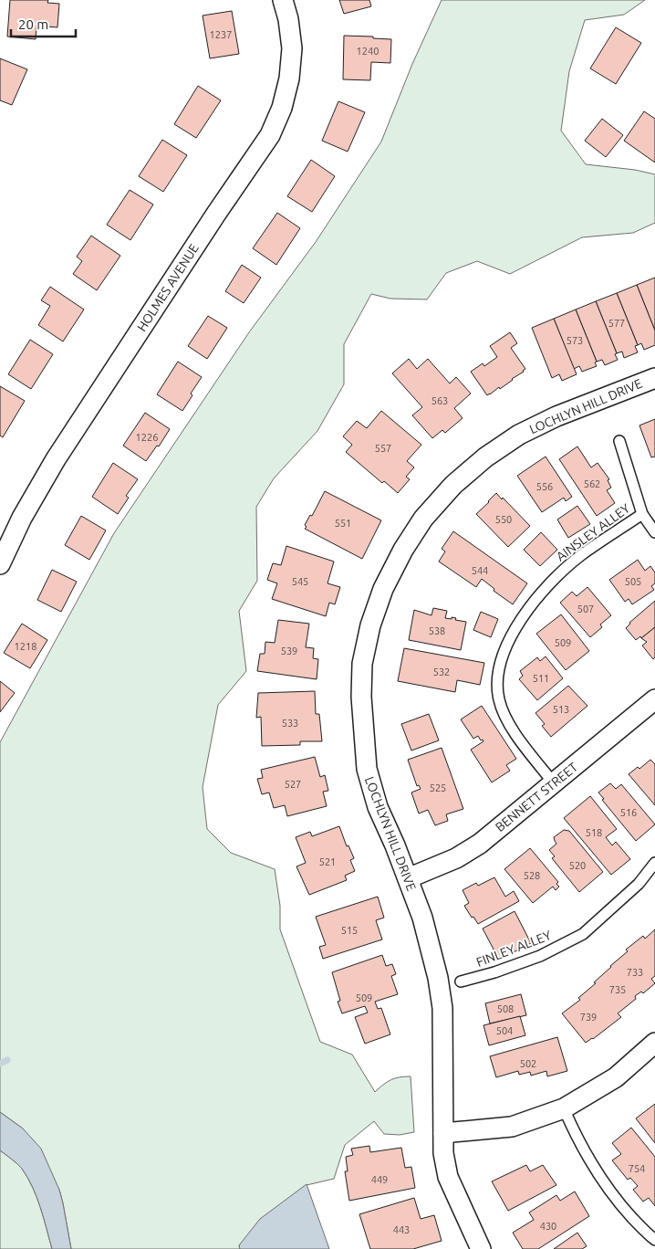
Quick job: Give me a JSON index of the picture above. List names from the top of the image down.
{
  "streets": {
    "street": ["HOLMES AVENUE", "LOCHLYN HILL DRIVE", "BENNETT STREET"],
    "lane": ["AINSLEY ALLEY", "FINLEY ALLEY"]
  },
  "crossings": [
    ["LOCHLYN HILL DRIVE", "BENNETT STREET"],
    ["AINSLEY ALLEY", "BENNETT STREET"]
  ],
  "house_numbers": [
    "1237",
    "1240",
    "577",
    "573",
    "563",
    "1226",
    "557",
    "562",
    "556",
    "550",
    "551",
    "544",
    "545",
    "505",
    "507",
    "538",
    "509",
    "1218",
    "539",
    "532",
    "511",
    "513",
    "533",
    "527",
    "525",
    "516",
    "518",
    "521",
    "520",
    "528",
    "515",
    "733",
    "735",
    "509",
    "508",
    "739",
    "504",
    "502",
    "754",
    "449",
    "430",
    "443"
  ],
  "scale_bar": "20 m"
}
